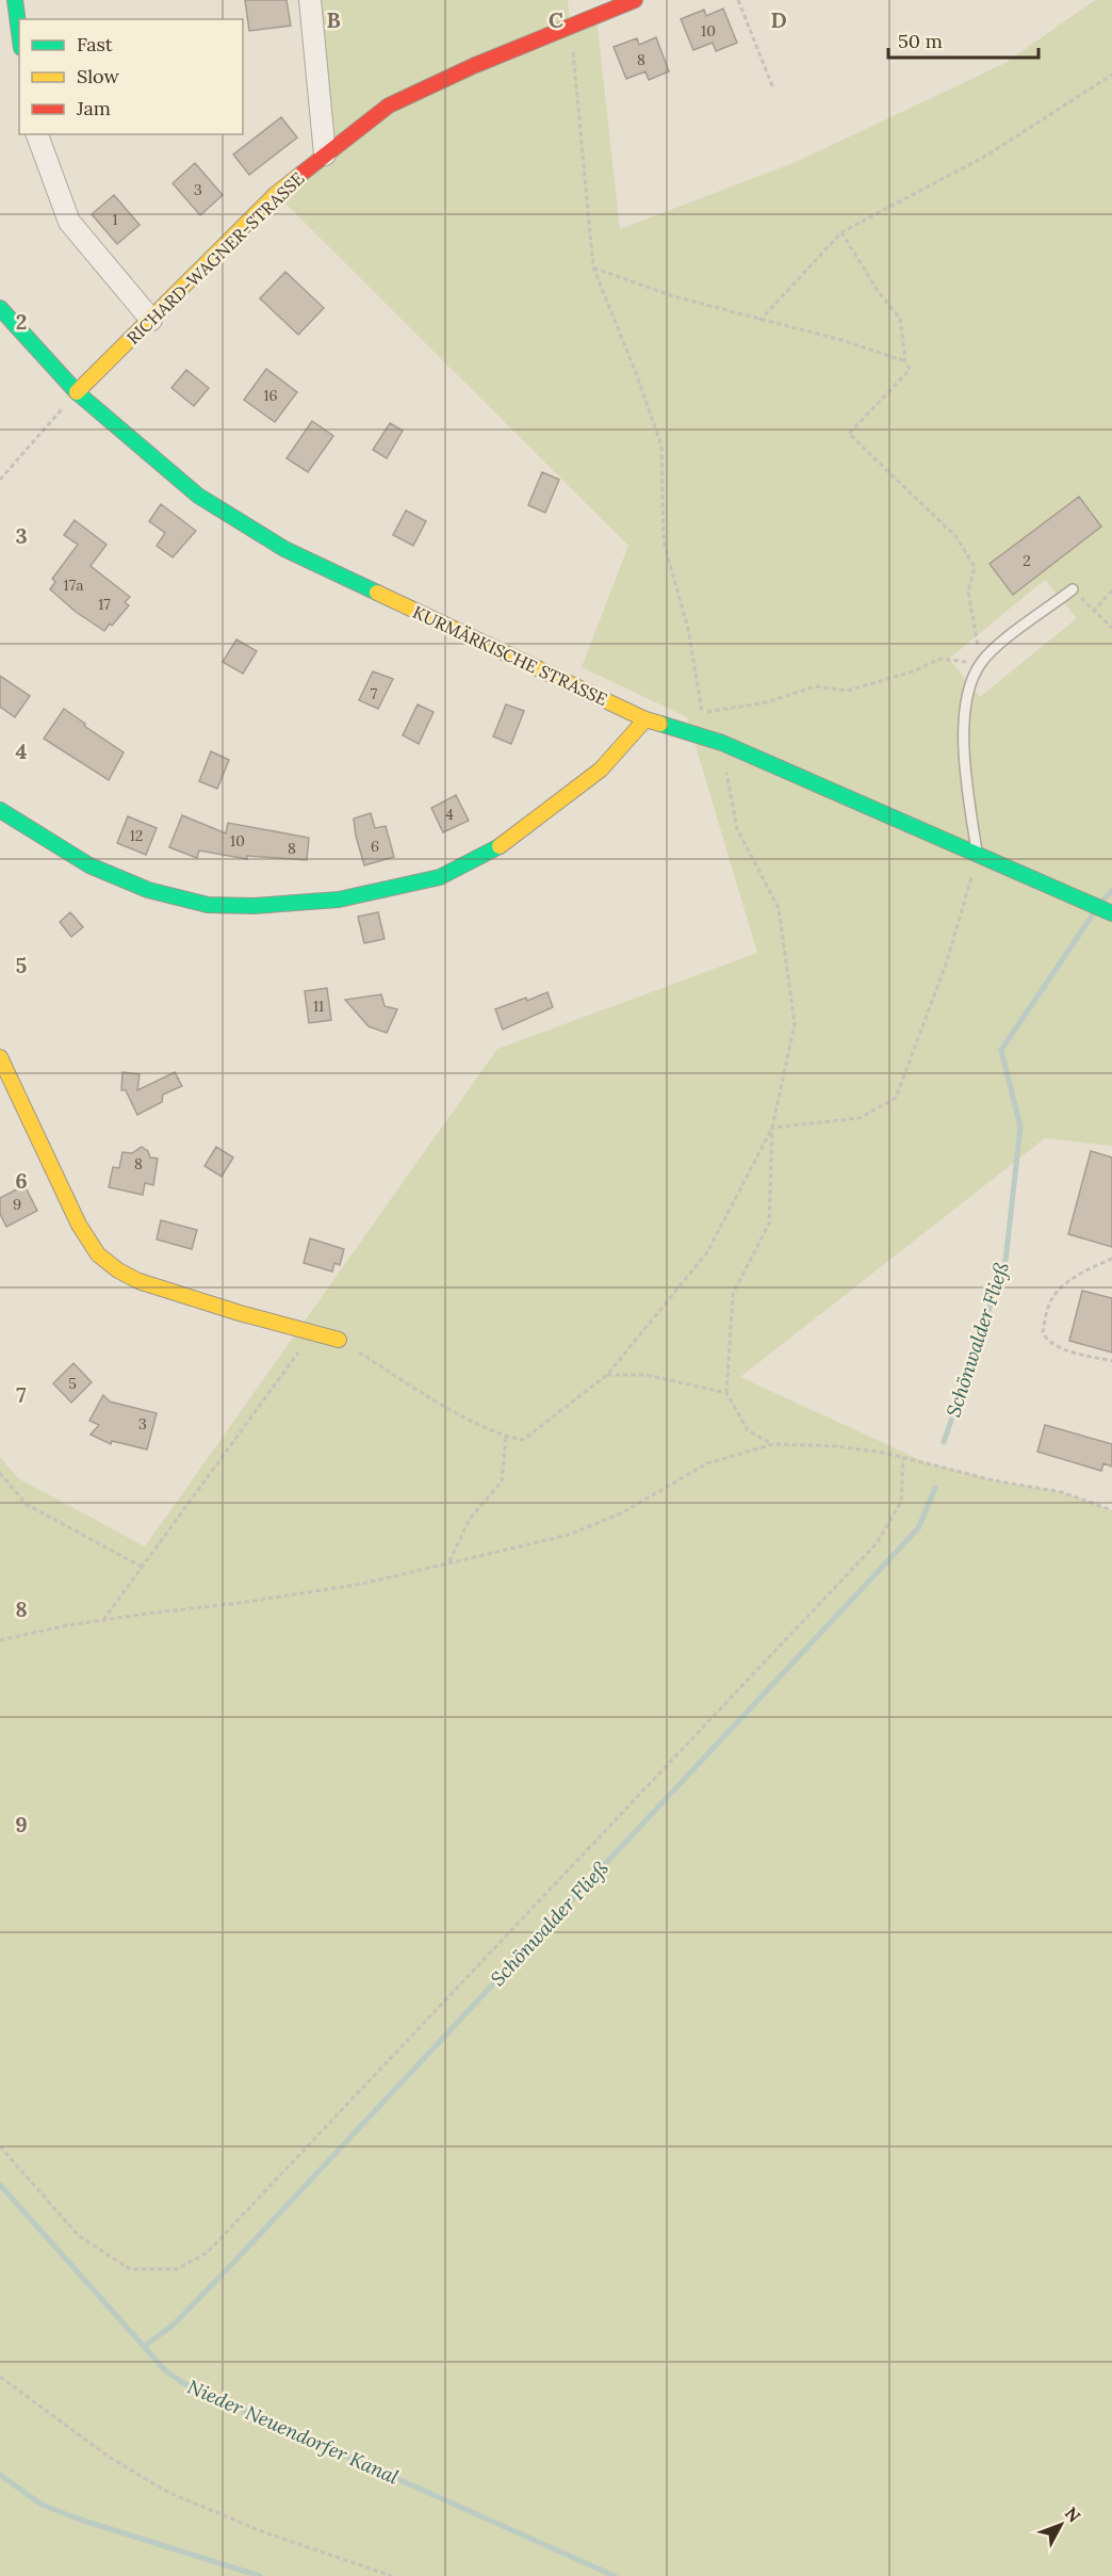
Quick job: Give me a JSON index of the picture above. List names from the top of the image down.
{
  "streets": {
    "street": ["RICHARD-WAGNER-STRASSE", "KURMÄRKISCHE STRASSE"]
  },
  "crossings": [
    ["RICHARD-WAGNER-STRASSE", "KURMÄRKISCHE STRASSE"]
  ],
  "water": ["Schönwalder Fließ", "Nieder Neuendorfer Kanal"],
  "house_numbers": [
    "10",
    "8",
    "3",
    "1",
    "16",
    "2",
    "17a",
    "17",
    "7",
    "4",
    "12",
    "10",
    "6",
    "8",
    "11",
    "8",
    "9",
    "5",
    "3"
  ],
  "legend": ["Fast", "Slow", "Jam"],
  "scale_bar": "50 m",
  "north": "top right",
  "grid": {
    "columns": ["B", "C", "D"],
    "rows": [
      "2",
      "3",
      "4",
      "5",
      "6",
      "7",
      "8",
      "9"
    ]
  }
}
